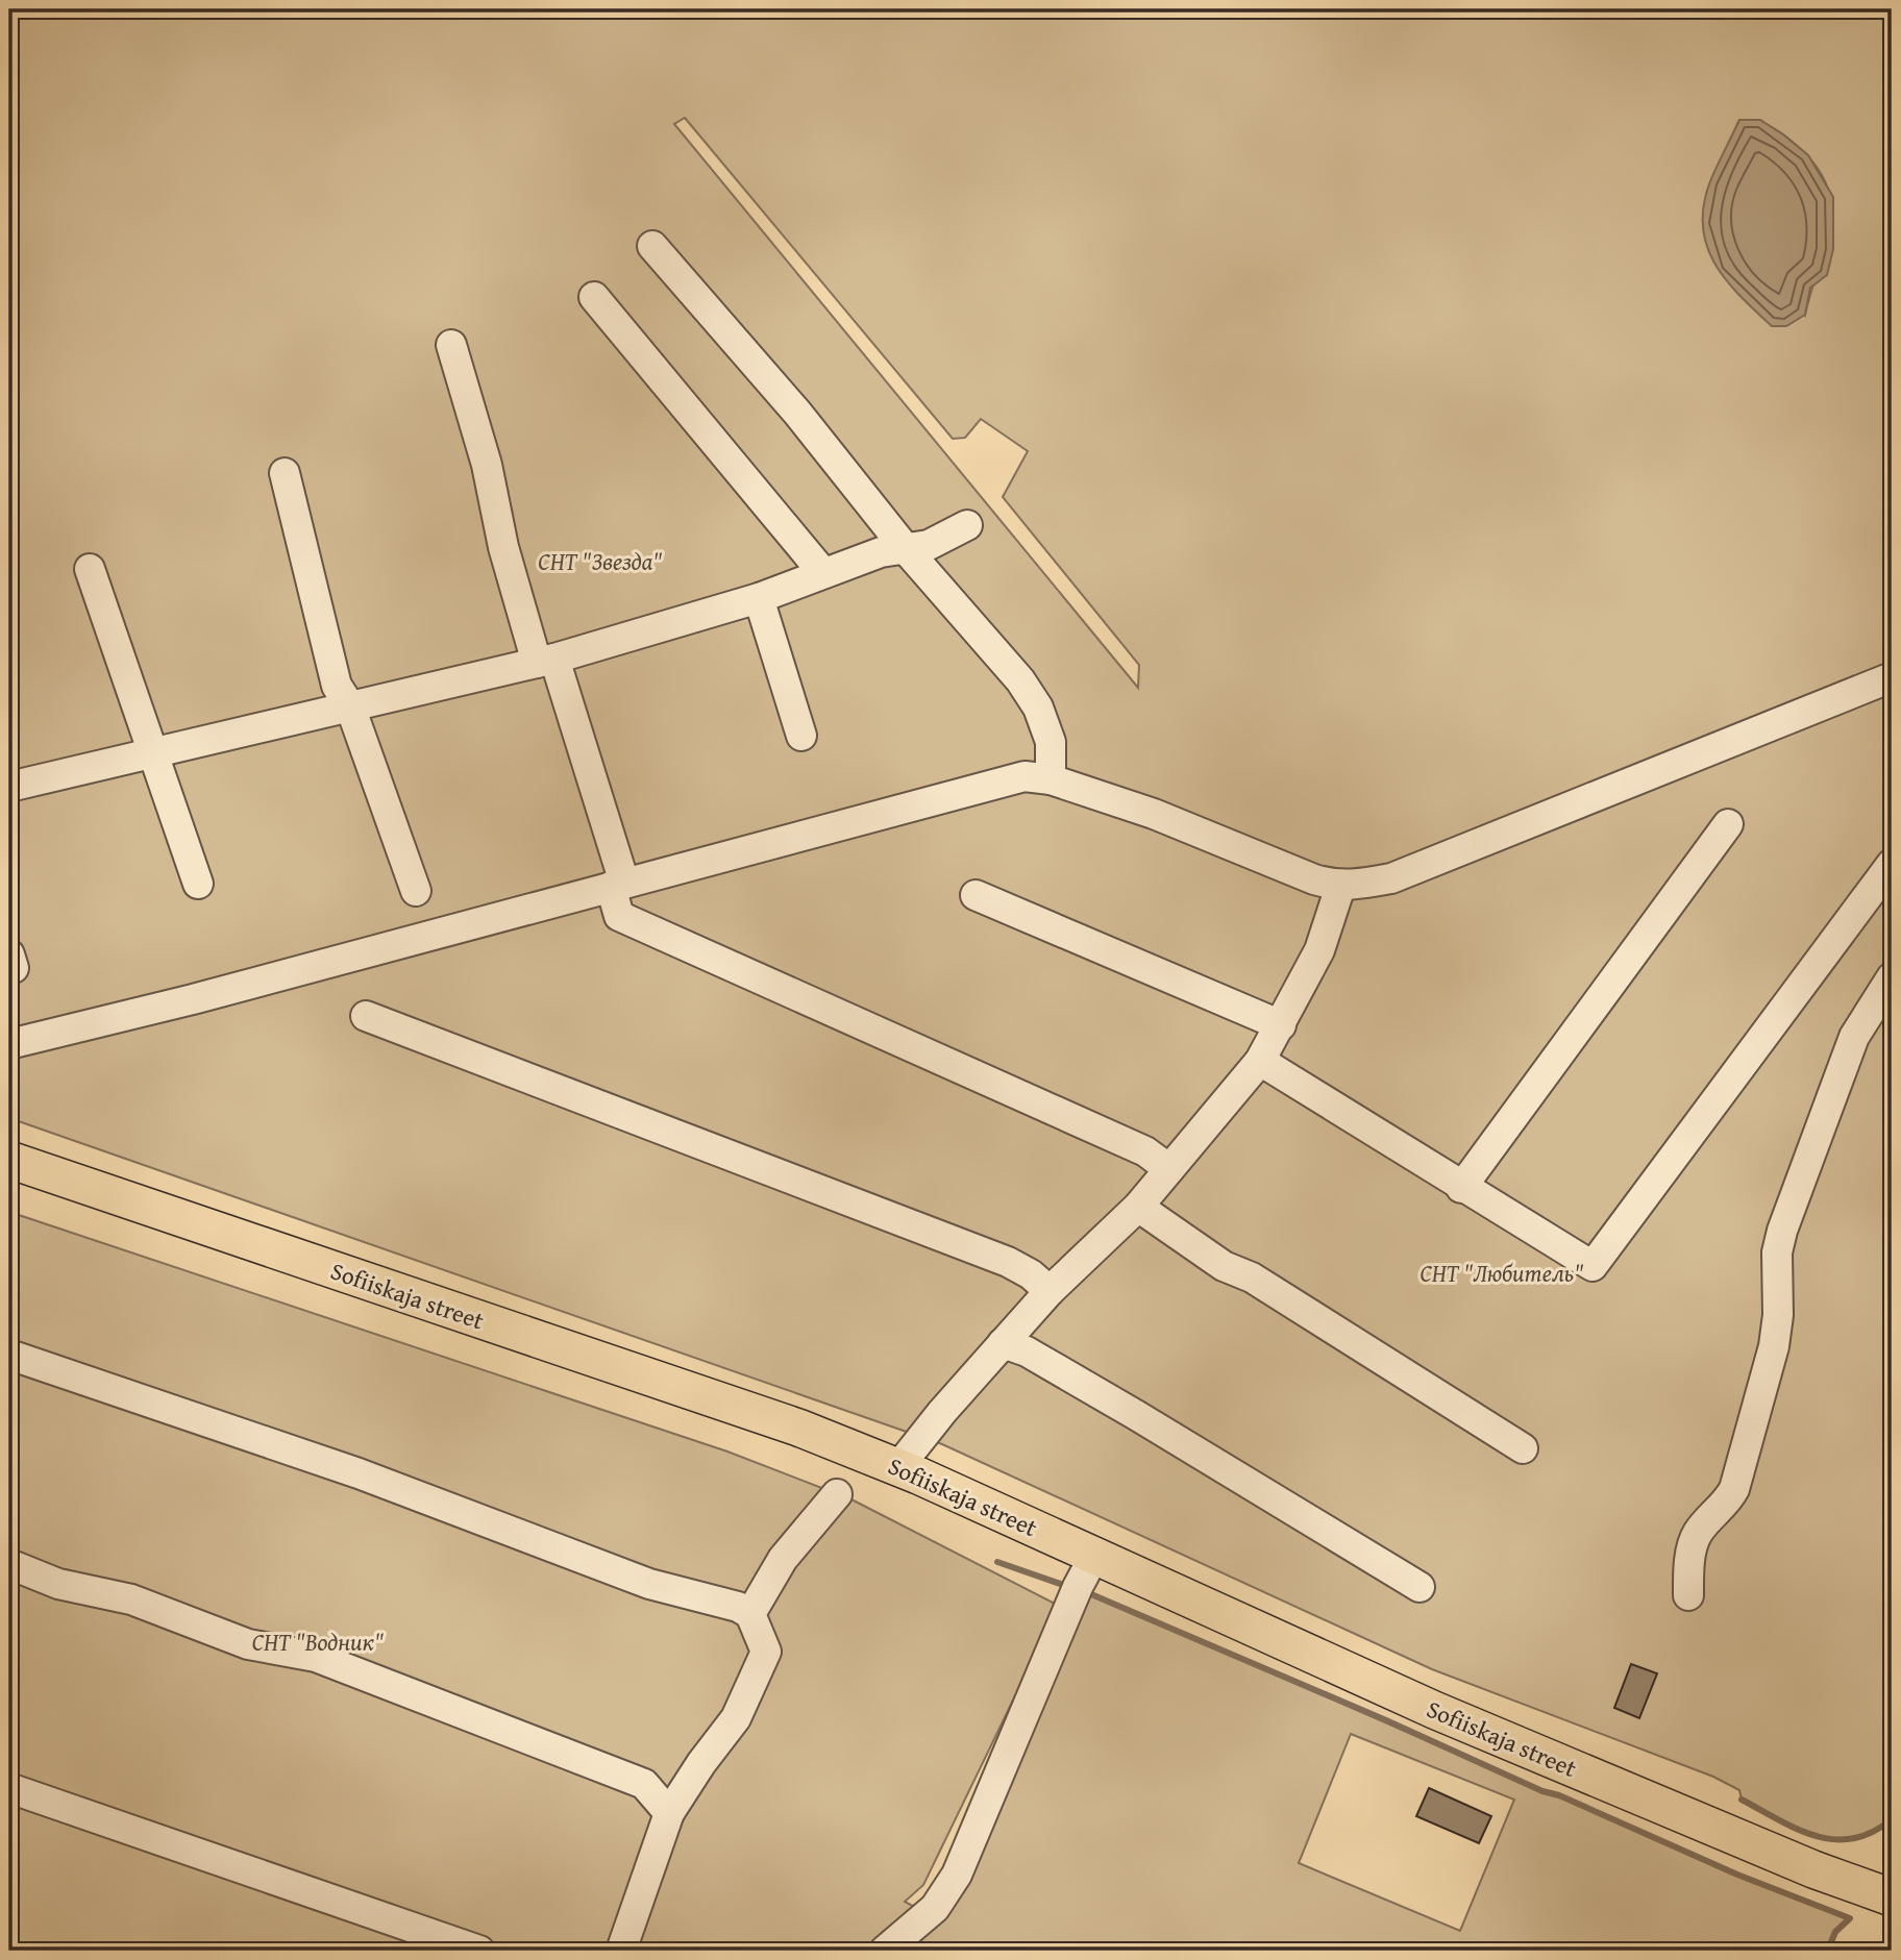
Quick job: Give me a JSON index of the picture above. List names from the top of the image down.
{
  "streets": {
    "main road": ["Sofiiskaja street"]
  },
  "parks": ["СНТ \"Звезда\"", "СНТ \"Любитель\"", "СНТ \"Водник\""]
}
